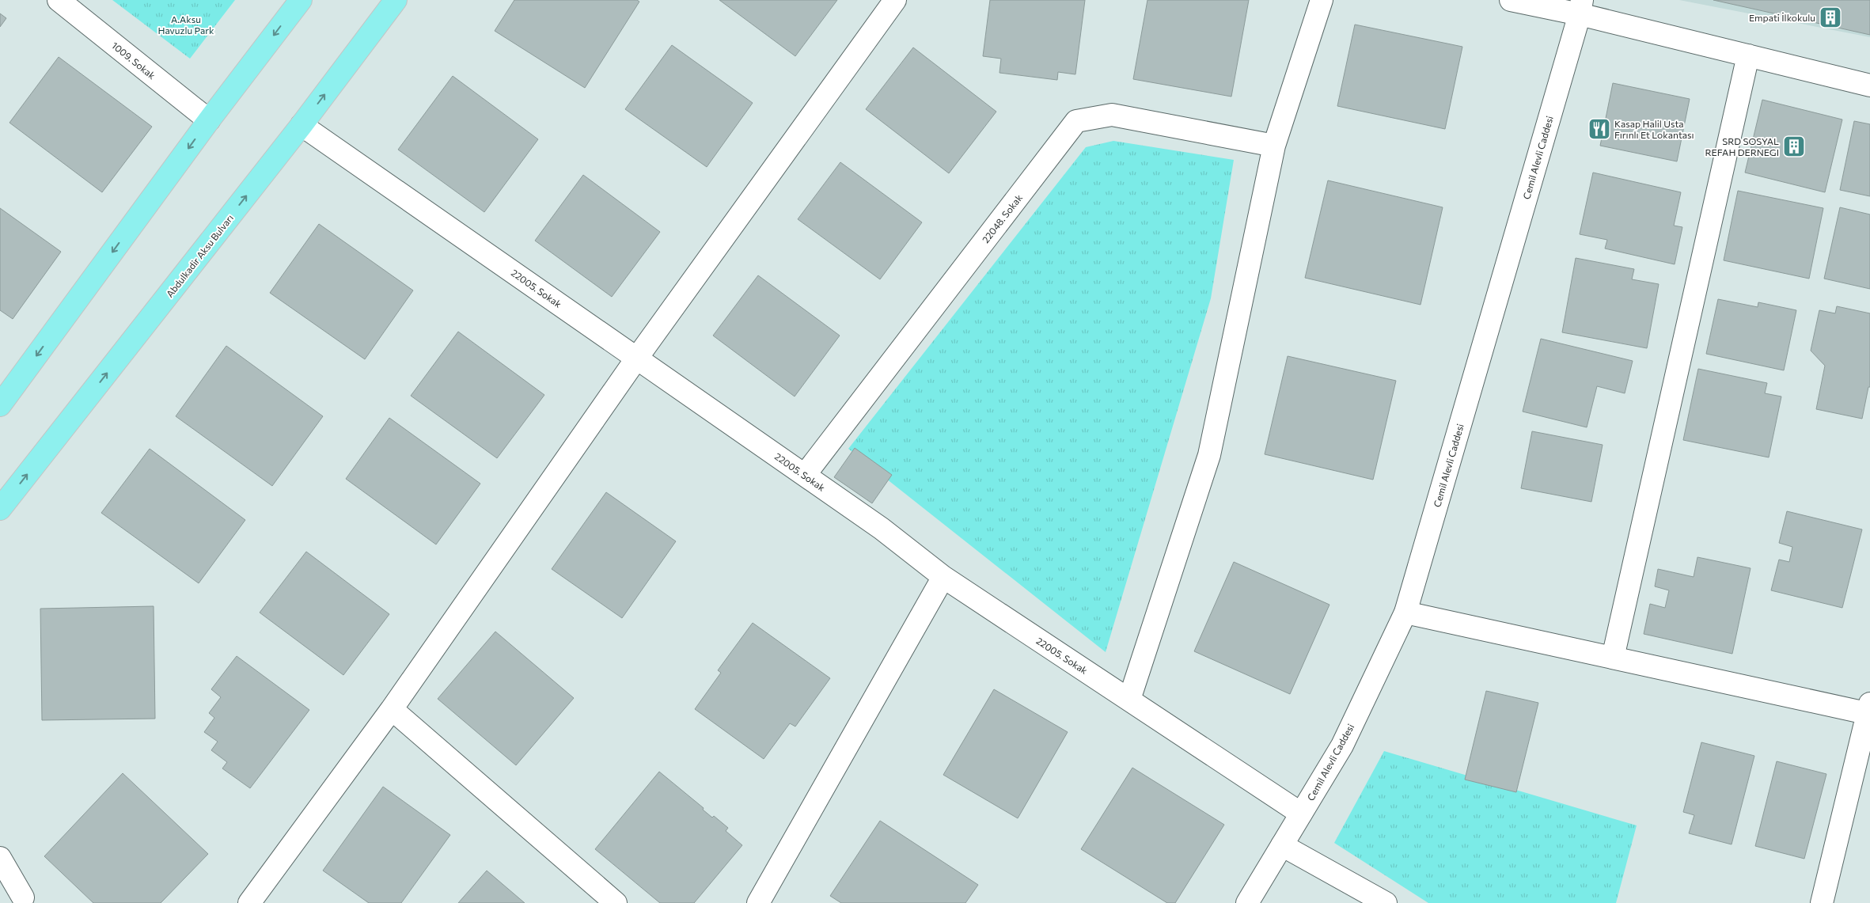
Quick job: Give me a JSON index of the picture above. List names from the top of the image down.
{
  "streets": {
    "main road": ["Abdulkadir Aksu Bulvarı"],
    "street": [
      "1009. Sokak",
      "Cemil Alevli Caddesi",
      "22048. Sokak",
      "22005. Sokak"
    ]
  },
  "crossings": [
    ["Cemil Alevli Caddesi", "22005. Sokak"],
    ["22048. Sokak", "22005. Sokak"],
    ["Abdulkadir Aksu Bulvarı", "22005. Sokak"]
  ],
  "parks": ["A.Aksu Havuzlu Park"],
  "places": {
    "building": ["Empati İlkokulu", "SRD SOSYAL REFAH DERNEGI"],
    "restaurant": ["Kasap Halil Usta Fırınlı Et Lokantası"]
  }
}
